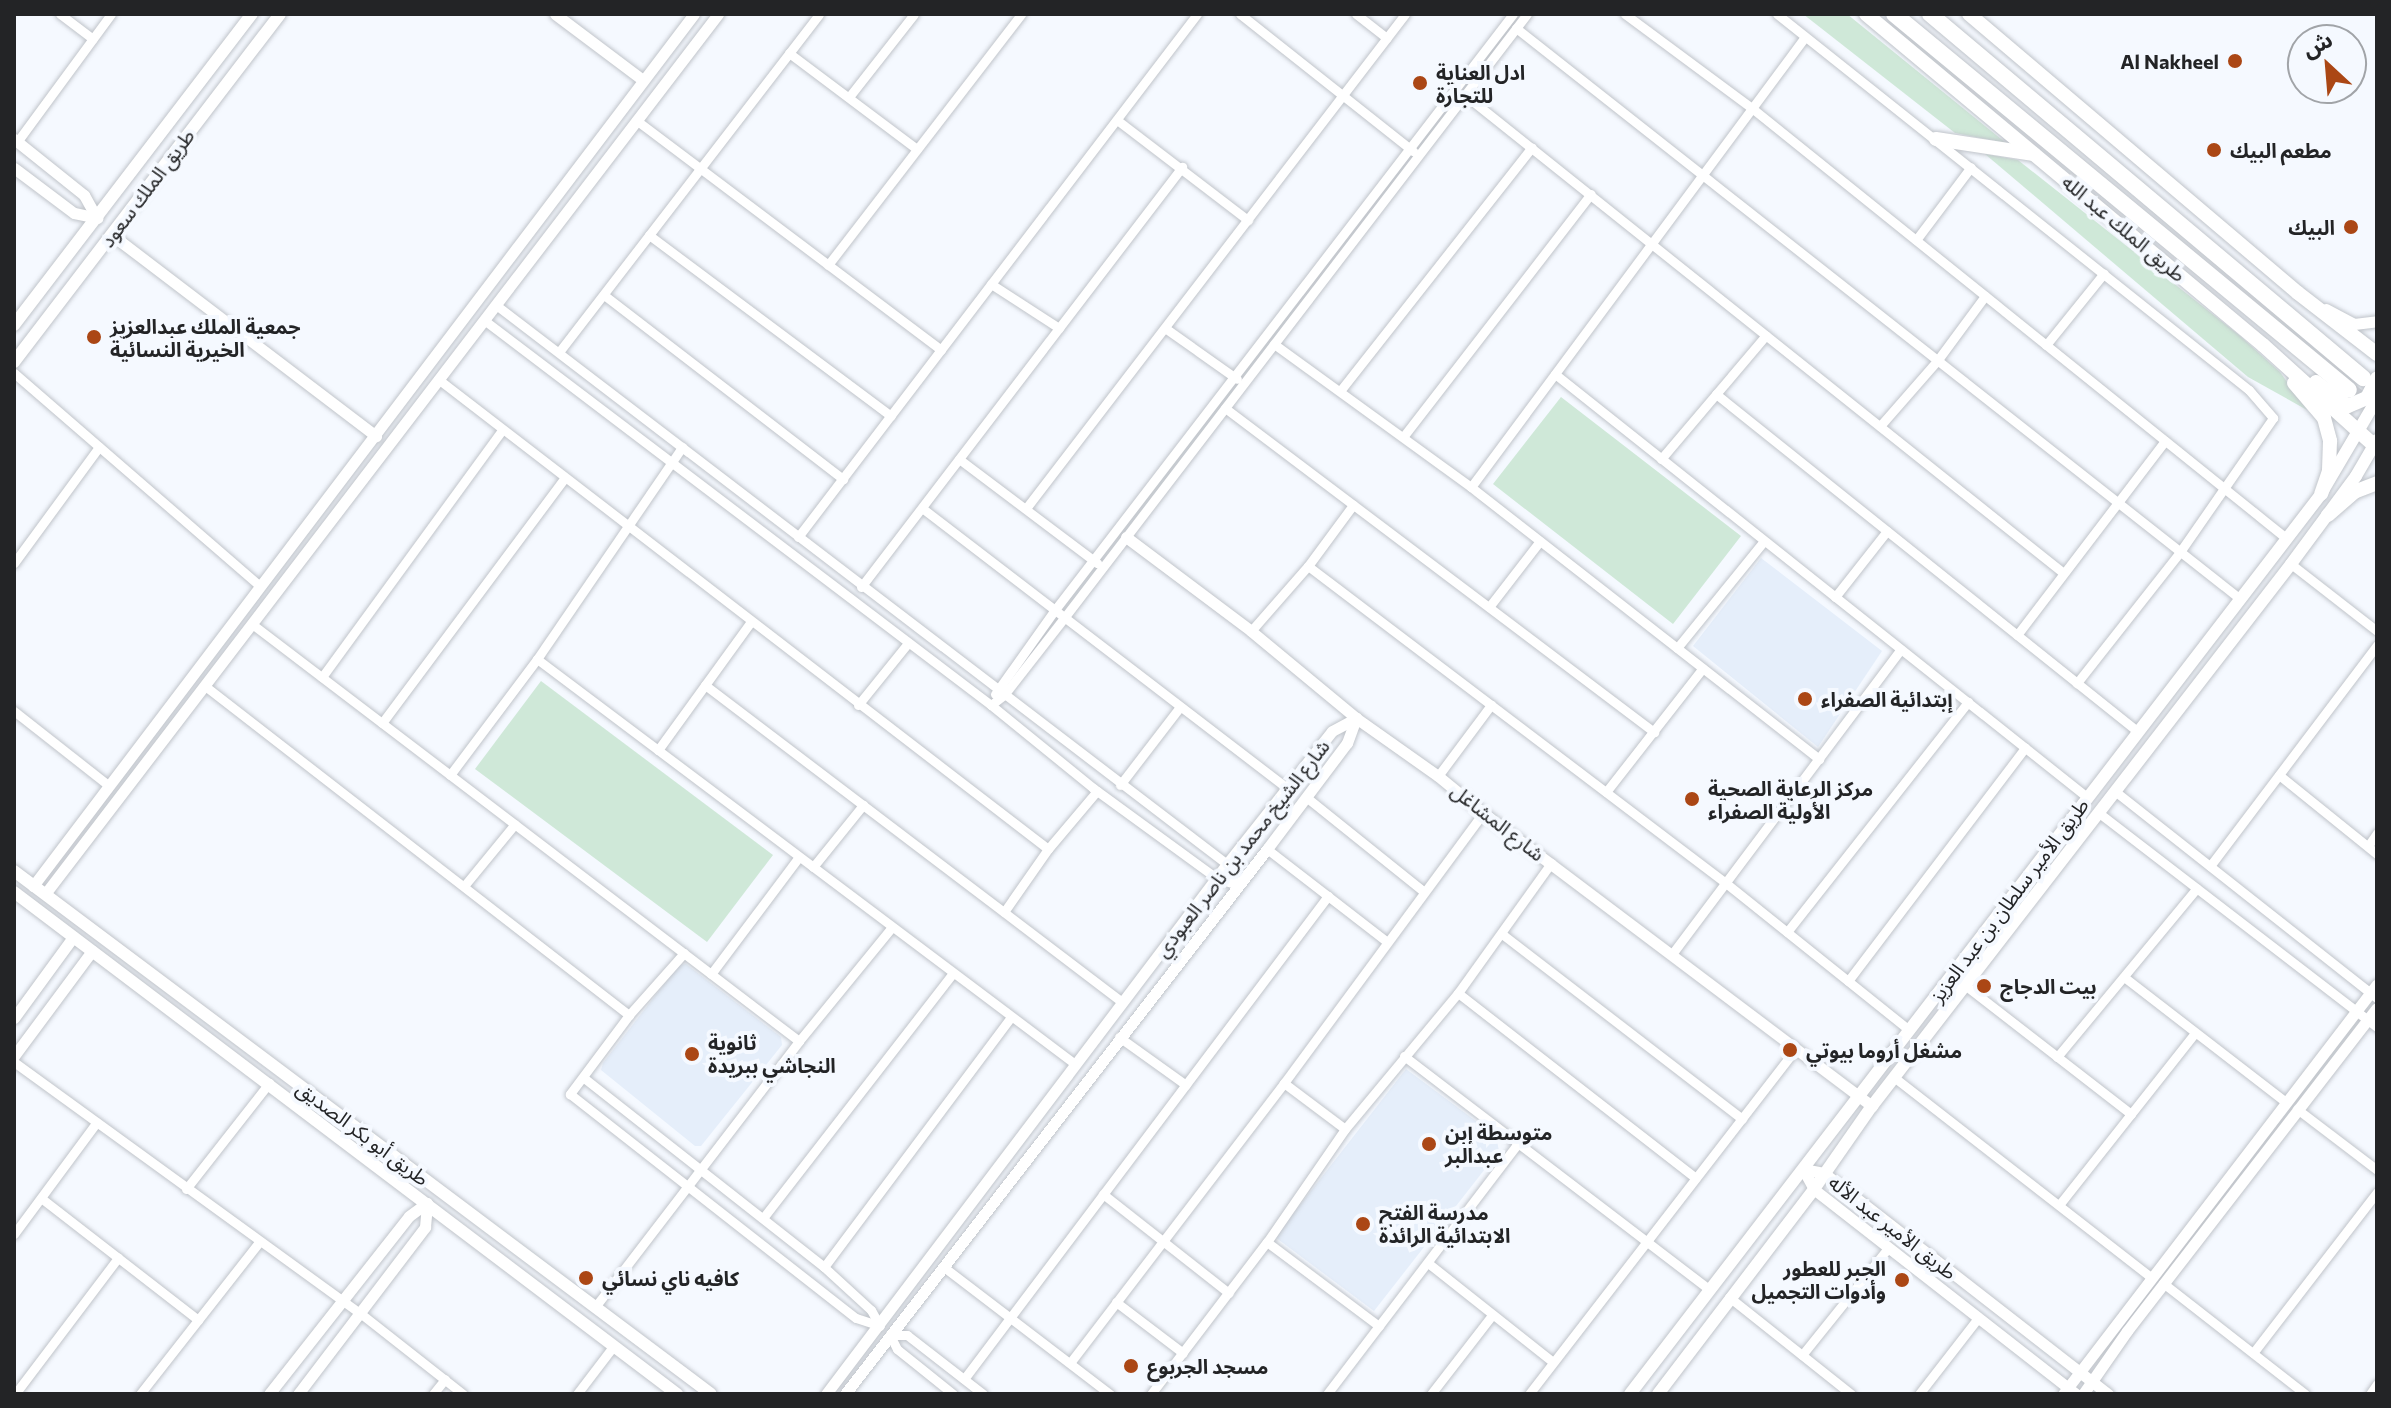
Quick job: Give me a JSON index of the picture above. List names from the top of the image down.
{
  "streets": {
    "highway": ["طريق الملك عبد الله"],
    "main road": ["طريق الملك سعود", "طريق الأمير سلطان بن عبد العزيز", "طريق أبو بكر الصديق"],
    "street": ["شارع المشاغل", "شارع الشيخ محمد بن ناصر العبودي", "طريق الأمير عبد الأله"]
  },
  "crossings": [
    ["طريق الملك عبد الله", "طريق الأمير سلطان بن عبد العزيز"],
    ["شارع المشاغل", "شارع الشيخ محمد بن ناصر العبودي"],
    ["شارع المشاغل", "طريق الأمير سلطان بن عبد العزيز"],
    ["طريق الأمير سلطان بن عبد العزيز", "طريق الأمير عبد الأله"]
  ],
  "places": [
    "Al Nakheel",
    "ادل العناية للتجارة",
    "مطعم البيك",
    "البيك",
    "جمعية الملك عبدالعزيز الخيرية النسائية",
    "إبتدائية الصفراء",
    "مركز الرعاية الصحية الأولية الصفراء",
    "بيت الدجاج",
    "مشغل أروما بيوتي",
    "ثانوية النجاشي ببريدة",
    "متوسطة إبن عبدالبر",
    "مدرسة الفتح الابتدائية الرائدة",
    "كافيه ناي نسائي",
    "الجبر للعطور وأدوات التجميل",
    "مسجد الجربوع"
  ],
  "north": "top left"
}
